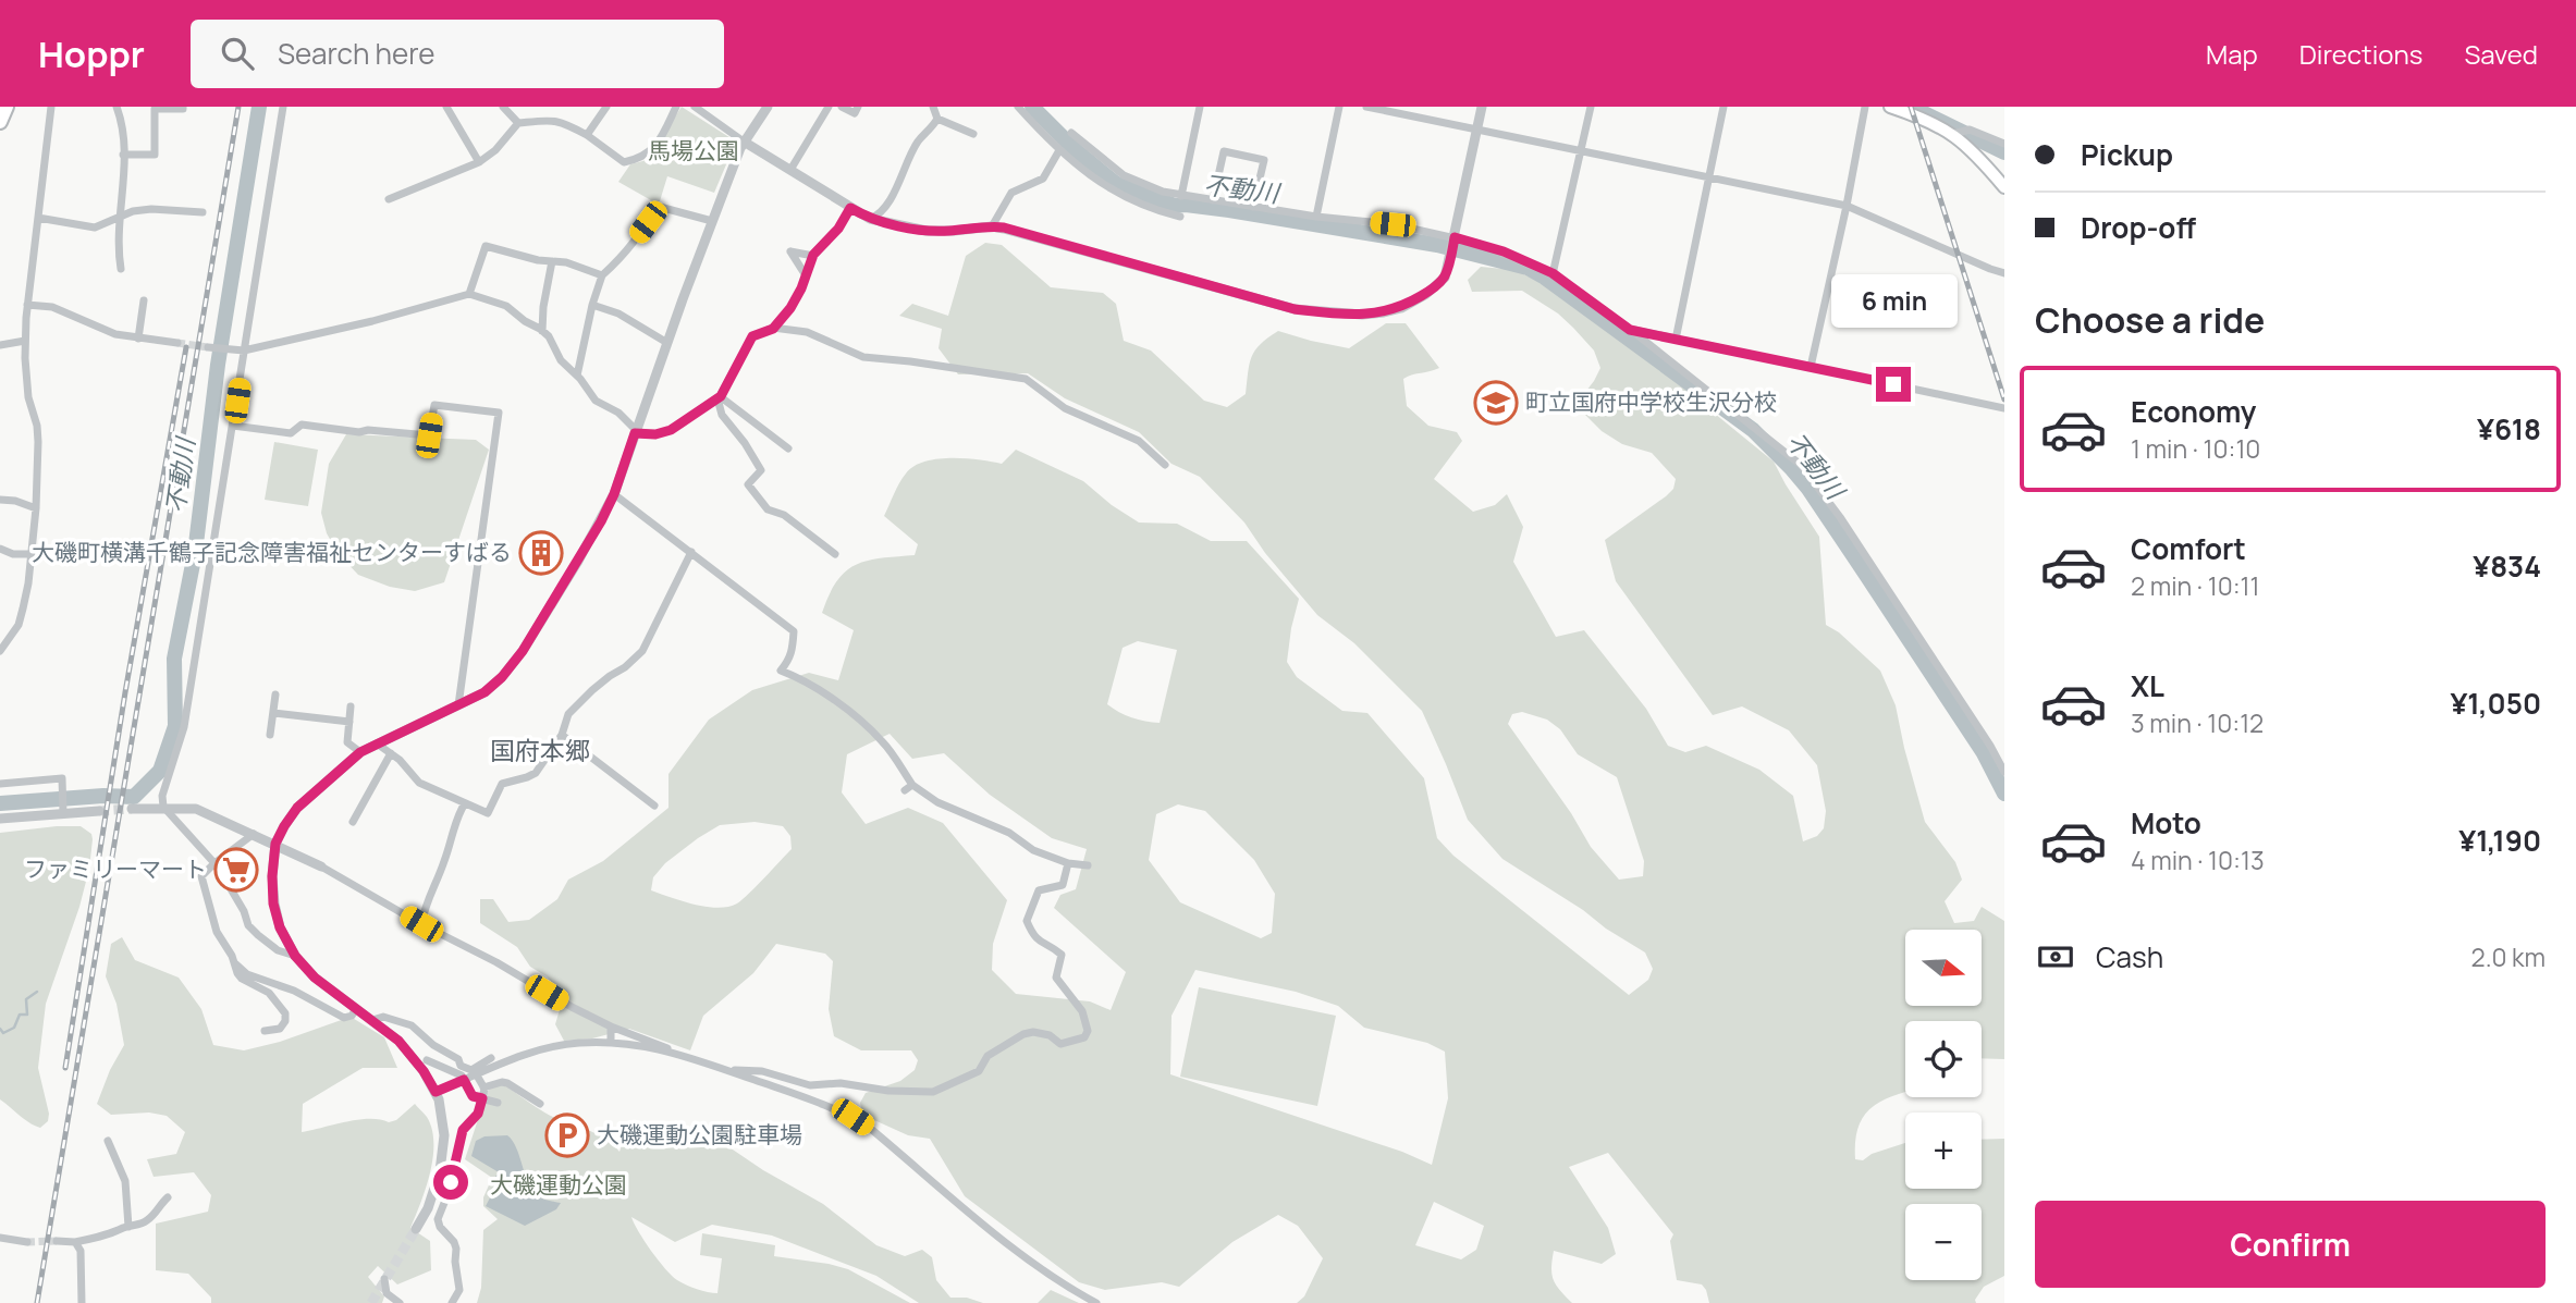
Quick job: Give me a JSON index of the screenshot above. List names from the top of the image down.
{
  "districts": ["国府本郷"],
  "water": ["不動川"],
  "parks": ["馬場公園", "大磯運動公園"],
  "places": {
    "school or university": ["町立国府中学校生沢分校"],
    "building": ["大磯町横溝千鶴子記念障害福祉センターすばる"],
    "supermarket": ["ファミリーマート"],
    "parking": ["大磯運動公園駐車場"]
  },
  "north": "right",
  "page": {
    "header": "Hoppr",
    "search": "Search here",
    "nav": ["Map", "Directions", "Saved"],
    "banner": ["Pickup", "Drop-off"],
    "bubble": "6 min",
    "heading": "Choose a ride",
    "list": [
      {
        "name": "Economy",
        "note": "1 min · 10:10",
        "value": "¥618"
      },
      {
        "name": "Comfort",
        "note": "2 min · 10:11",
        "value": "¥834"
      },
      {
        "name": "XL",
        "note": "3 min · 10:12",
        "value": "¥1,050"
      },
      {
        "name": "Moto",
        "note": "4 min · 10:13",
        "value": "¥1,190"
      }
    ],
    "pay": ["Cash", "2.0 km"],
    "map_buttons": ["+", "−"],
    "buttons": "Confirm"
  }
}
